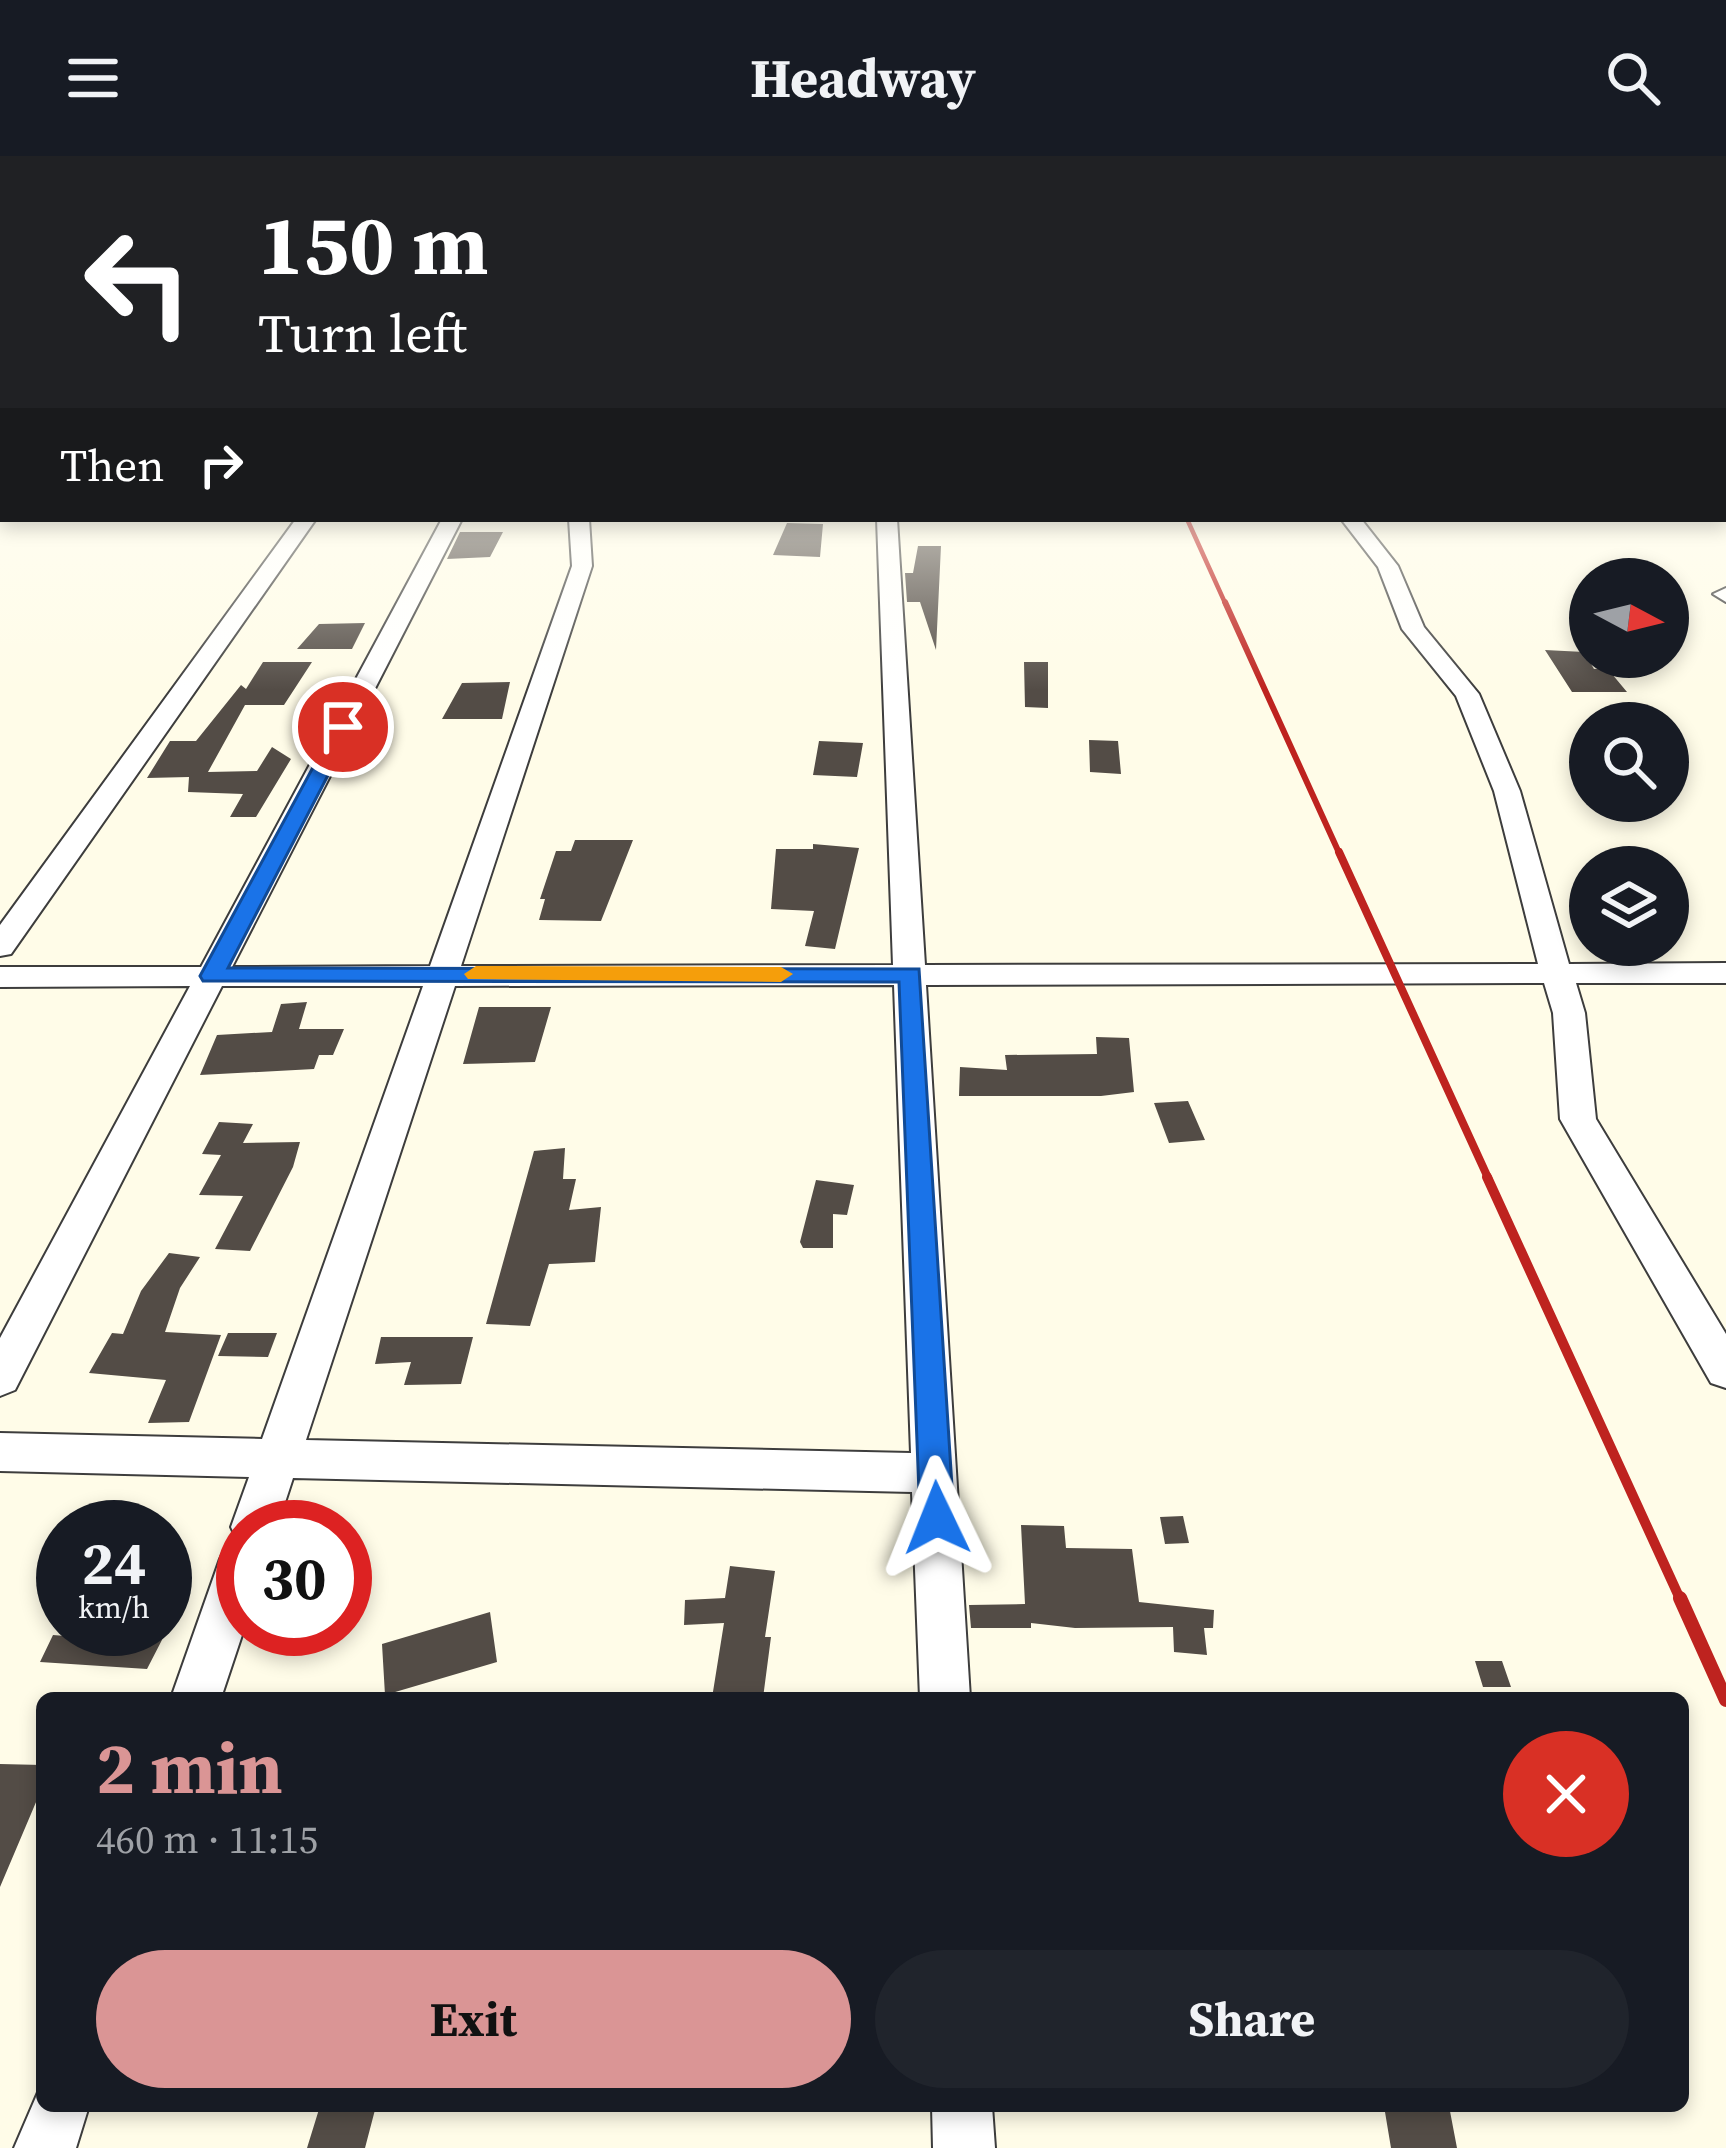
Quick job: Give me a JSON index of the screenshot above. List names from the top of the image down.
{
  "north": "right",
  "page": {
    "header": "Headway",
    "turn": ["150 m", "Turn left"],
    "then": "Then",
    "speed": "24 km/h",
    "limit": "30",
    "heading": ["2 min", "460 m · 11:15"],
    "buttons": ["Exit", "Share"]
  }
}
